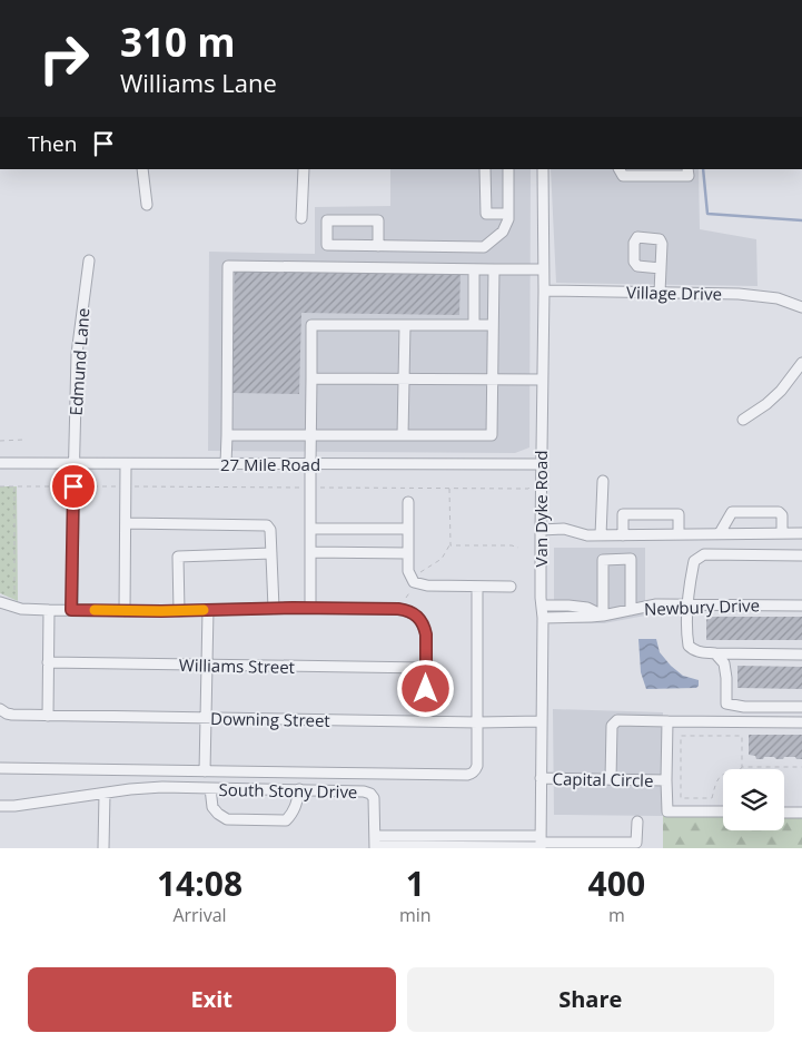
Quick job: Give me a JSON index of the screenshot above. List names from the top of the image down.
{
  "streets": {
    "street": [
      "Village Drive",
      "Edmund Lane",
      "27 Mile Road",
      "Van Dyke Road",
      "Newbury Drive",
      "Williams Street",
      "Downing Street",
      "Capital Circle",
      "South Stony Drive"
    ]
  },
  "crossings": [
    ["Village Drive", "Van Dyke Road"],
    ["Edmund Lane", "27 Mile Road"],
    ["27 Mile Road", "Van Dyke Road"],
    ["Van Dyke Road", "Newbury Drive"],
    ["Van Dyke Road", "Downing Street"],
    ["Van Dyke Road", "Capital Circle"]
  ],
  "page": {
    "turn": ["310 m", "Williams Lane"],
    "then": "Then",
    "eta": [
      "14:08",
      "Arrival",
      "1",
      "min",
      "400",
      "m"
    ],
    "buttons": ["Exit", "Share"]
  }
}
